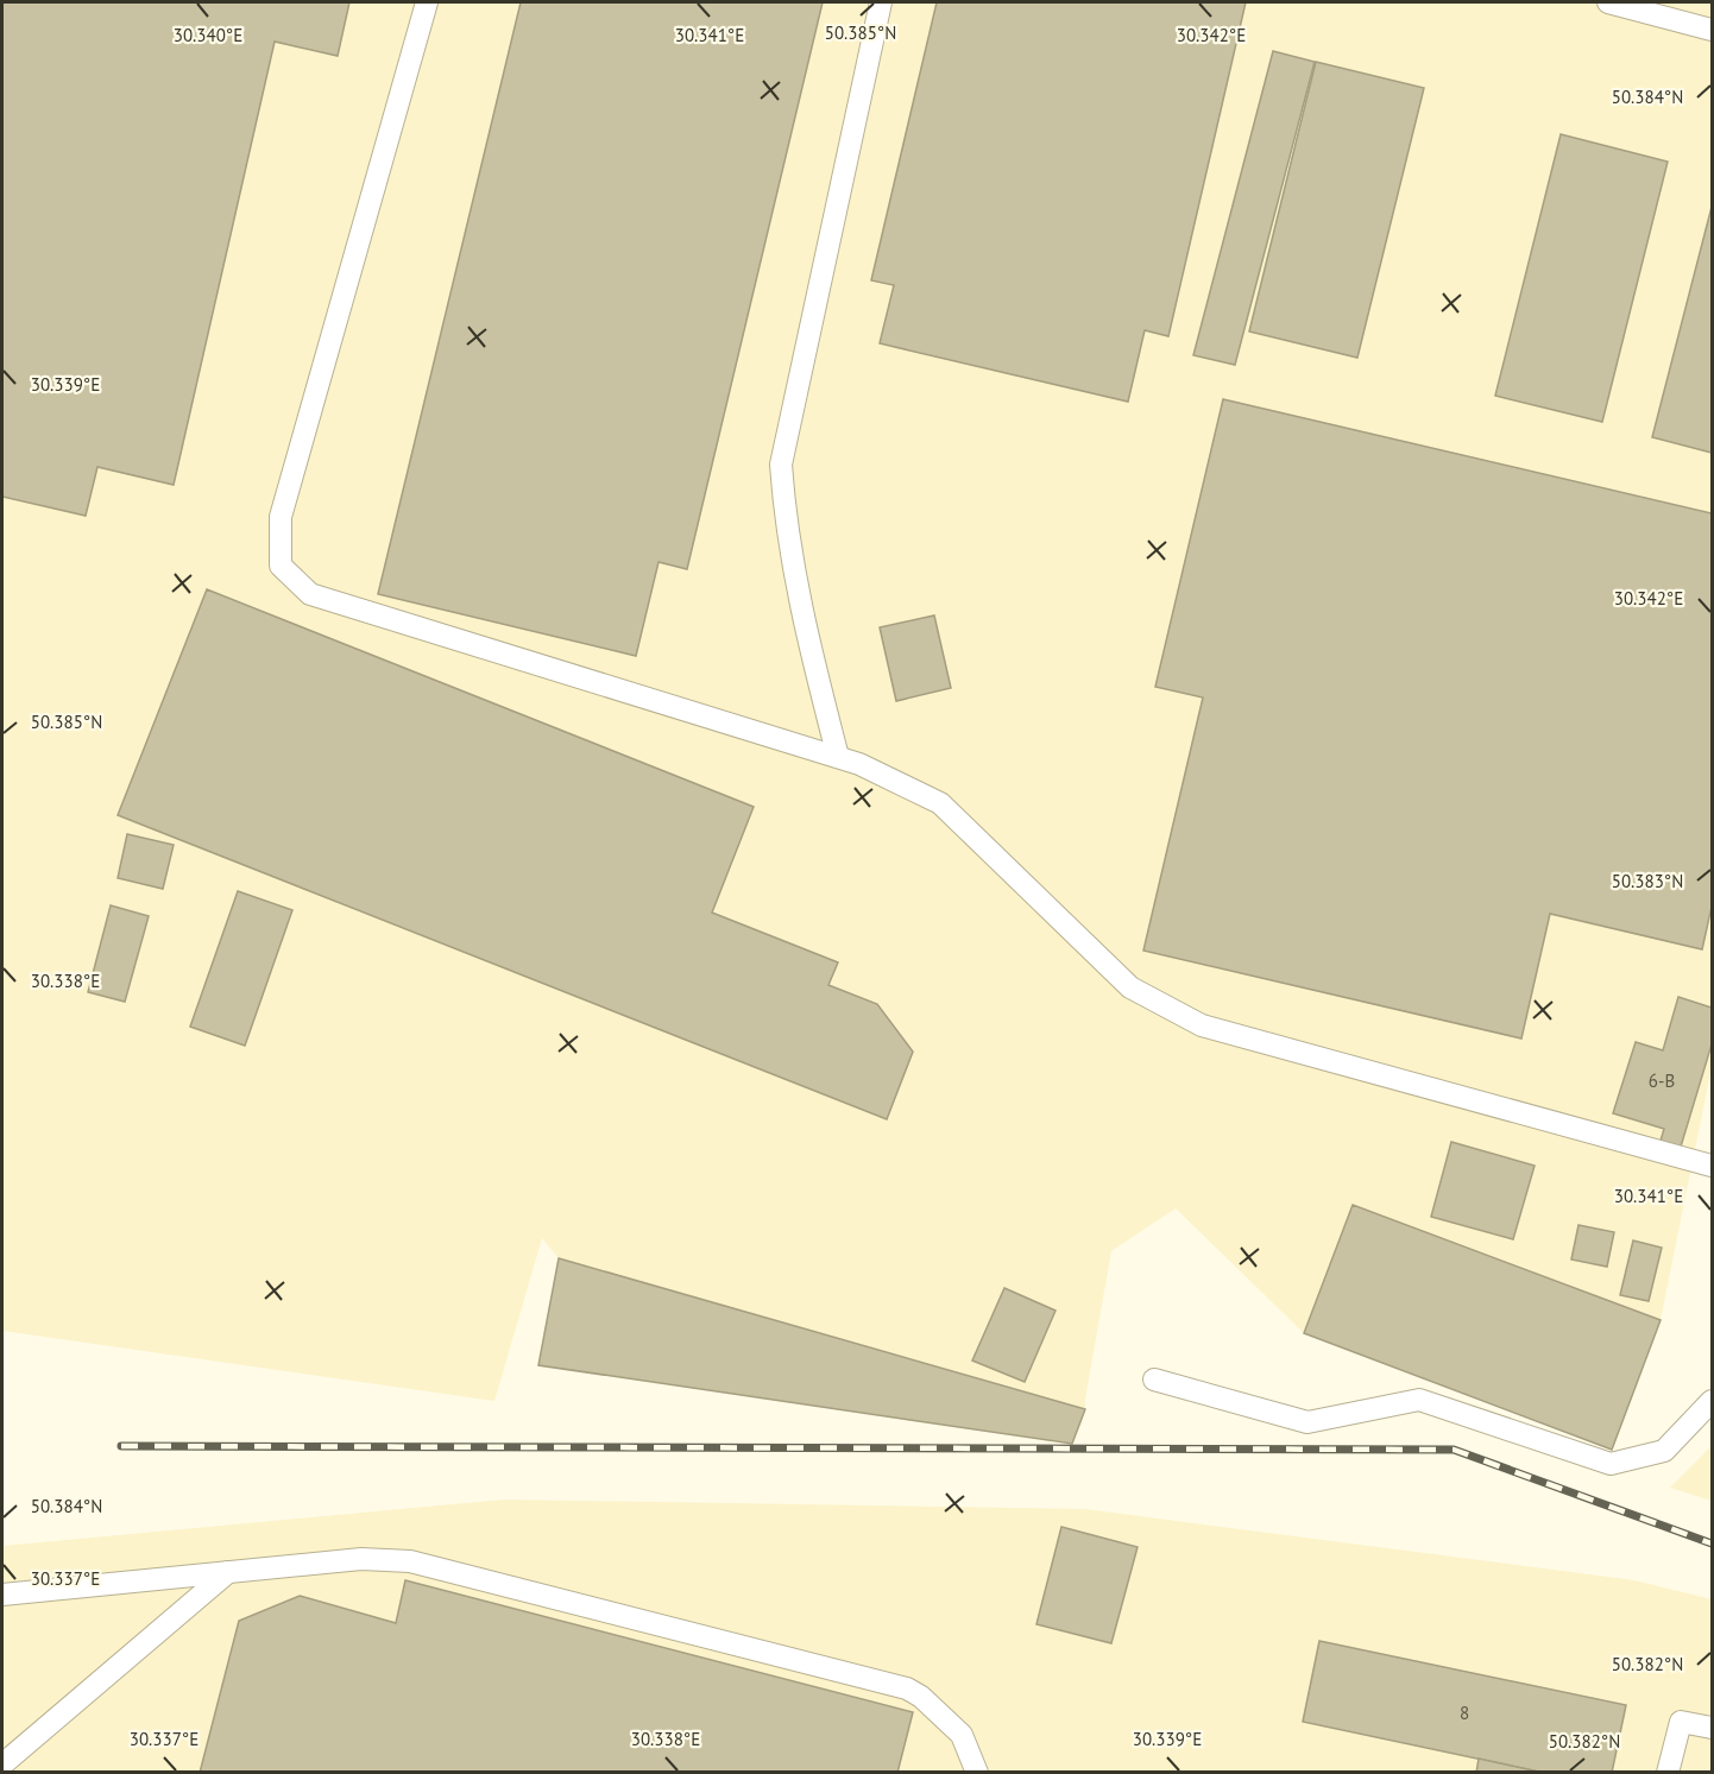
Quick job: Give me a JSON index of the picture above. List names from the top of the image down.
{
  "house_numbers": ["6-В", "8"],
  "coordinates": [
    "50.385°N",
    "30.340°E",
    "30.341°E",
    "30.342°E",
    "50.384°N",
    "30.339°E",
    "50.383°N",
    "30.338°E",
    "30.337°E",
    "50.382°N"
  ]
}
